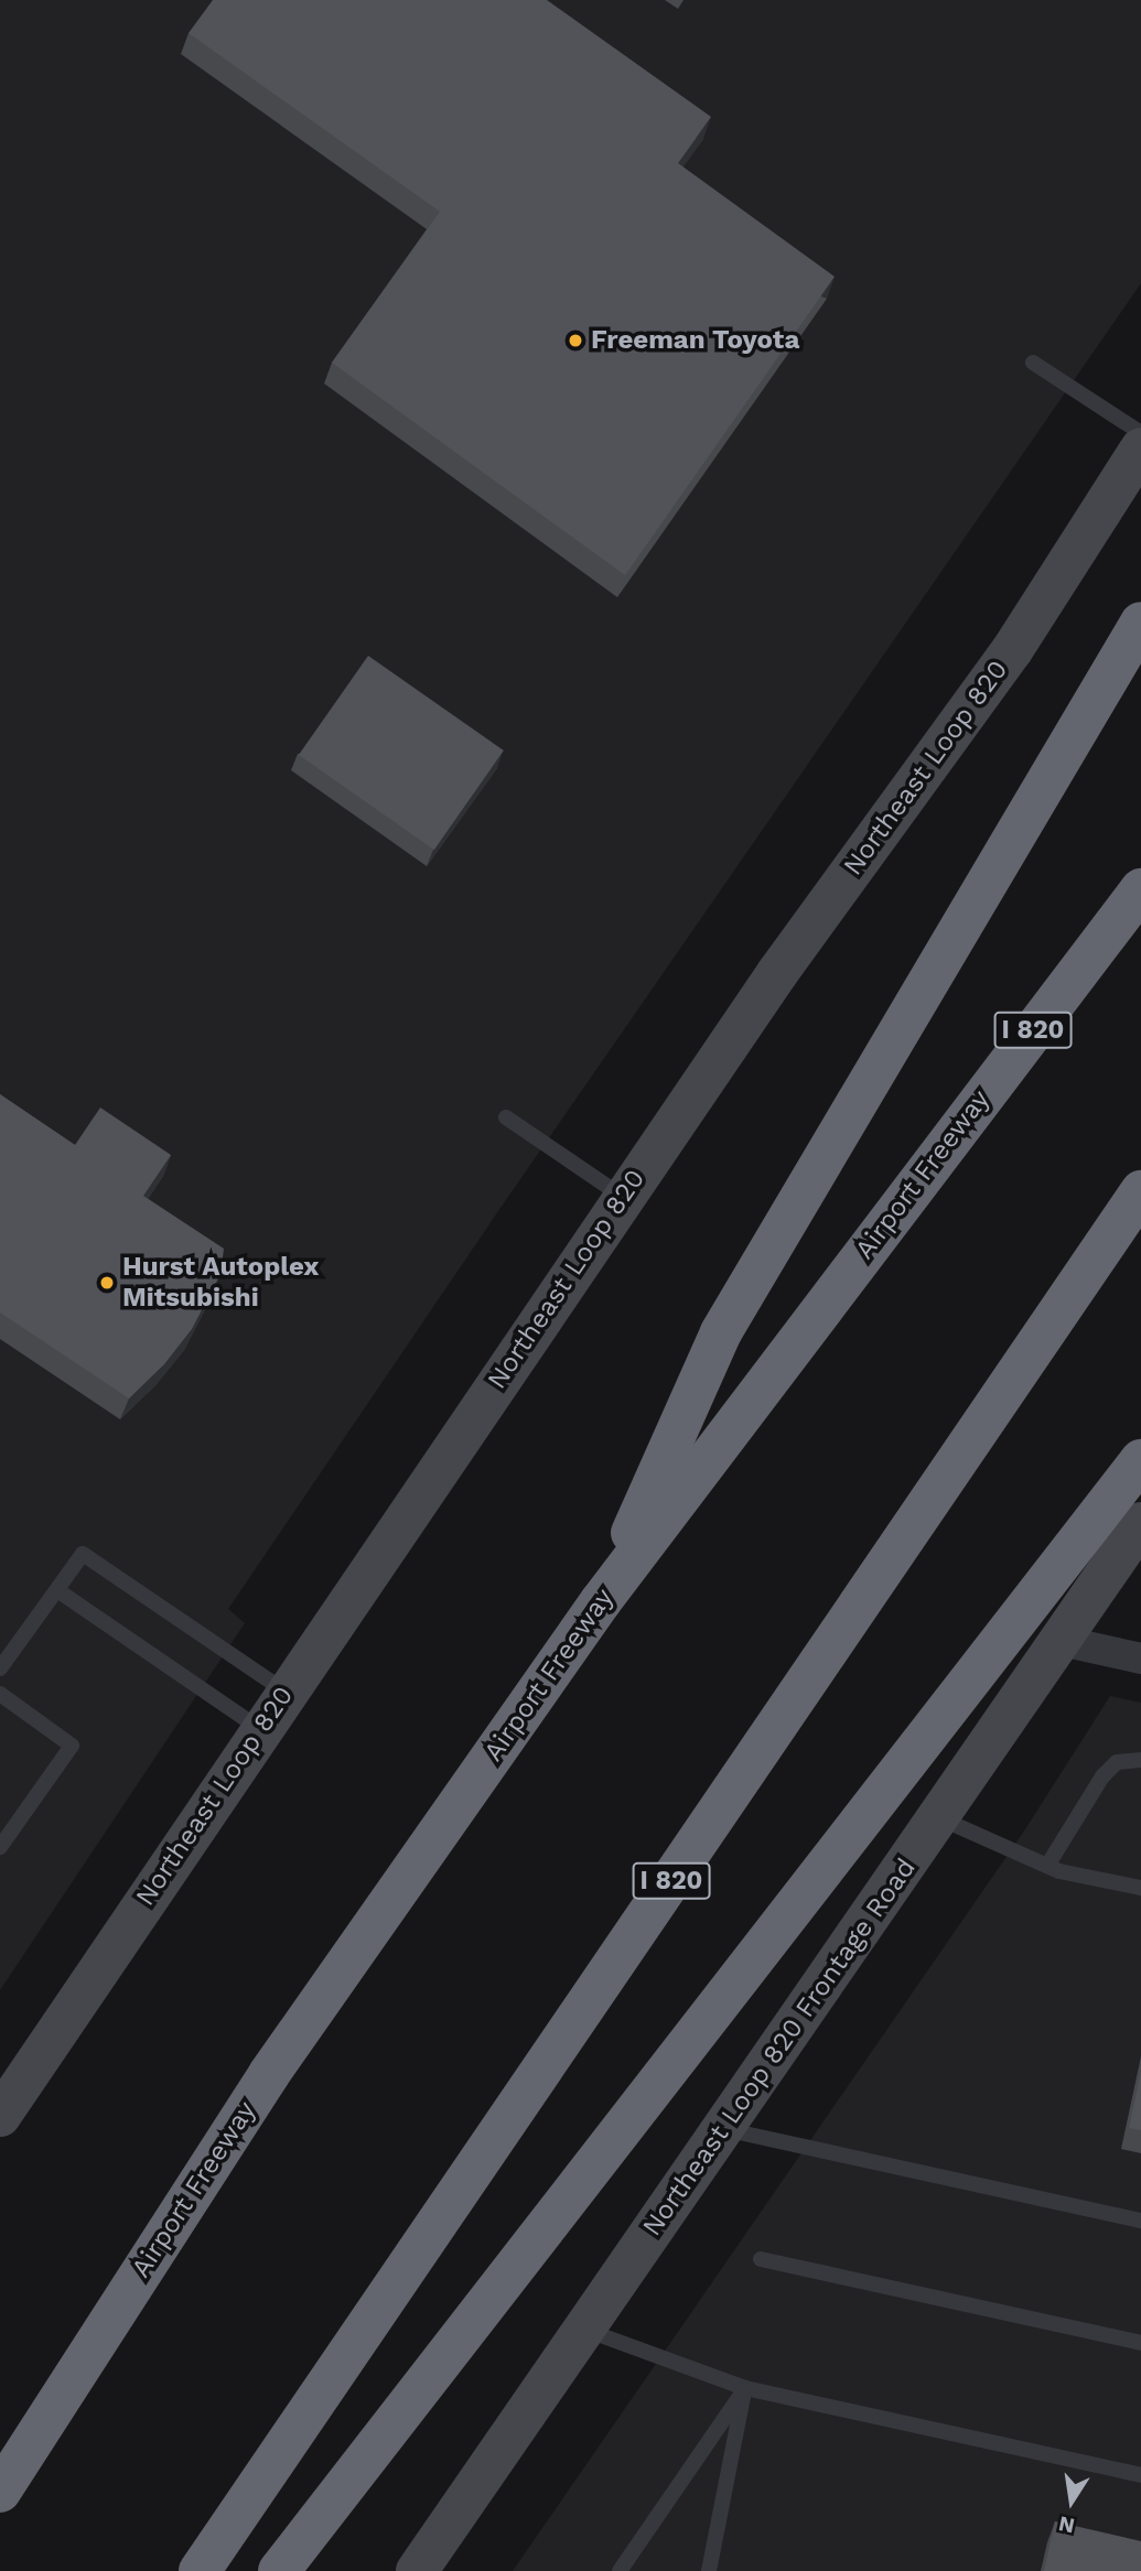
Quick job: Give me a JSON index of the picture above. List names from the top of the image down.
{
  "streets": {
    "highway": ["I 820", "Airport Freeway"],
    "main road": ["Northeast Loop 820", "Northeast Loop 820 Frontage Road"]
  },
  "places": ["Freeman Toyota", "Hurst Autoplex Mitsubishi"],
  "north": "bottom"
}
